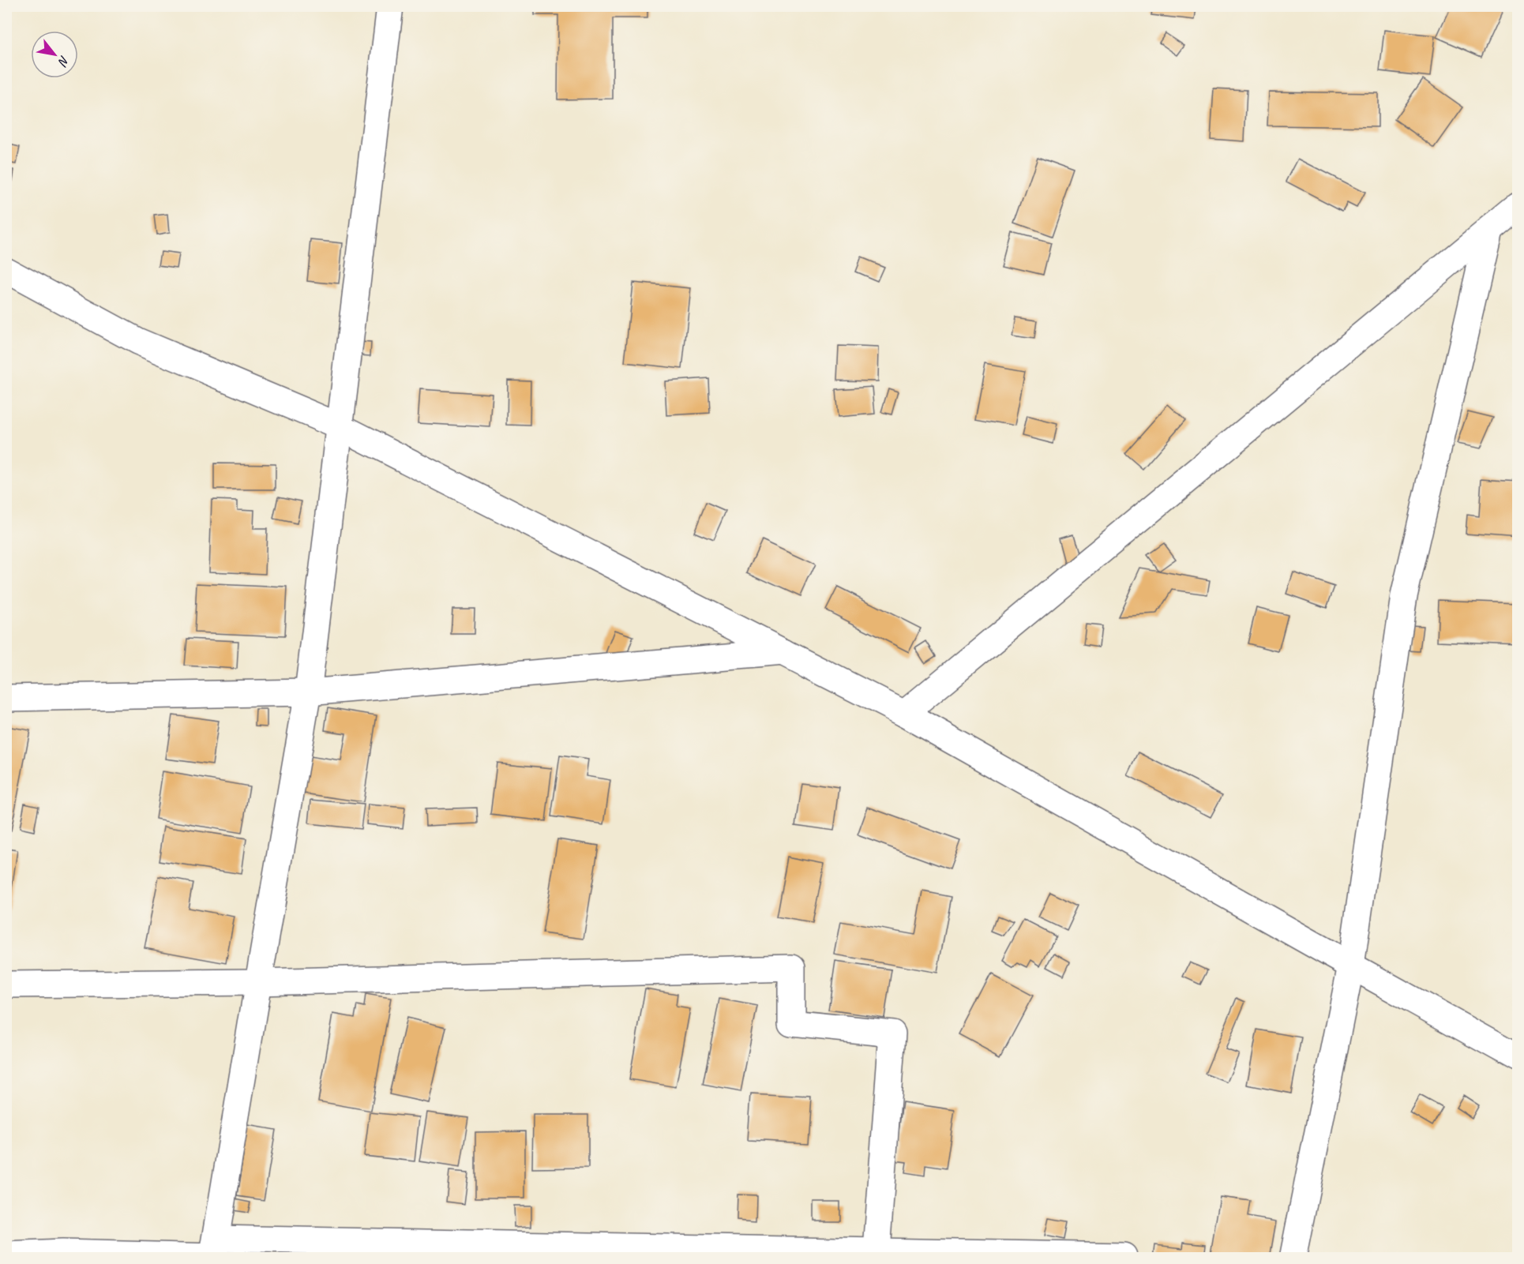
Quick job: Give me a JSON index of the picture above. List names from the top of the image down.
{
  "north": "bottom right"
}
